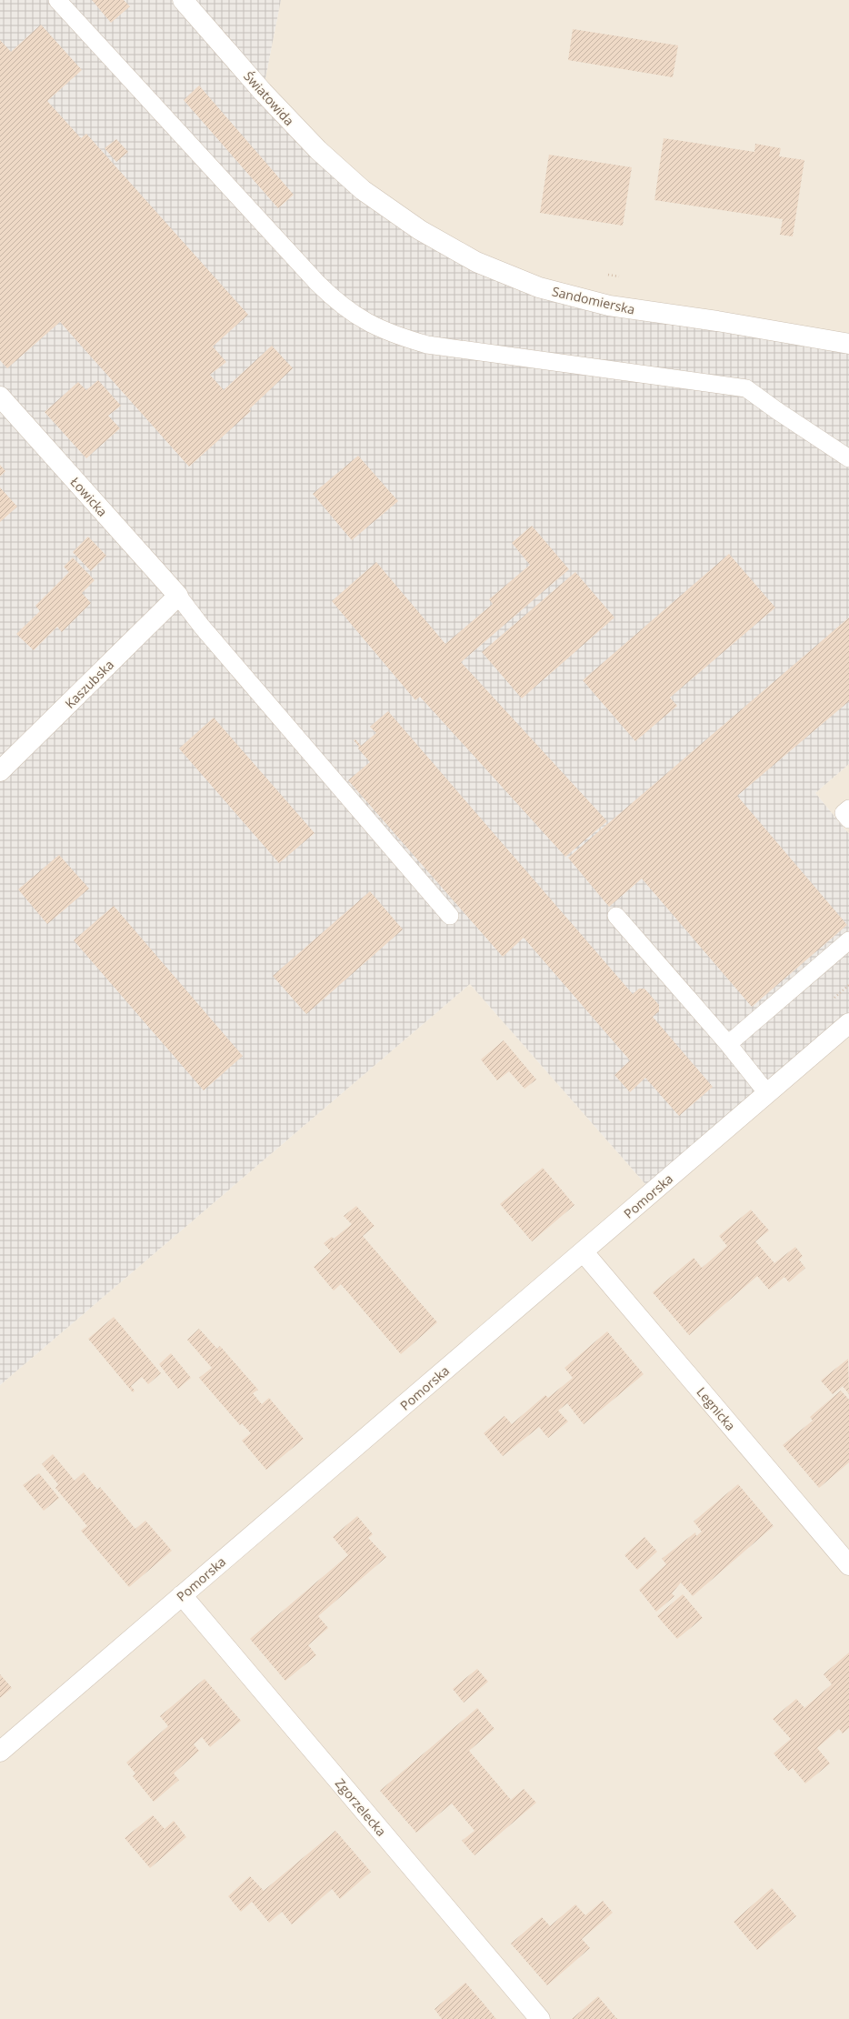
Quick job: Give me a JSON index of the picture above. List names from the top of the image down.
{
  "streets": {
    "street": [
      "Światowida",
      "Sandomierska",
      "Łowicka",
      "Kaszubska",
      "Pomorska",
      "Legnicka",
      "Zgorzelecka"
    ]
  },
  "crossings": [
    ["Światowida", "Sandomierska"],
    ["Łowicka", "Kaszubska"],
    ["Pomorska", "Legnicka"],
    ["Pomorska", "Zgorzelecka"]
  ]
}
